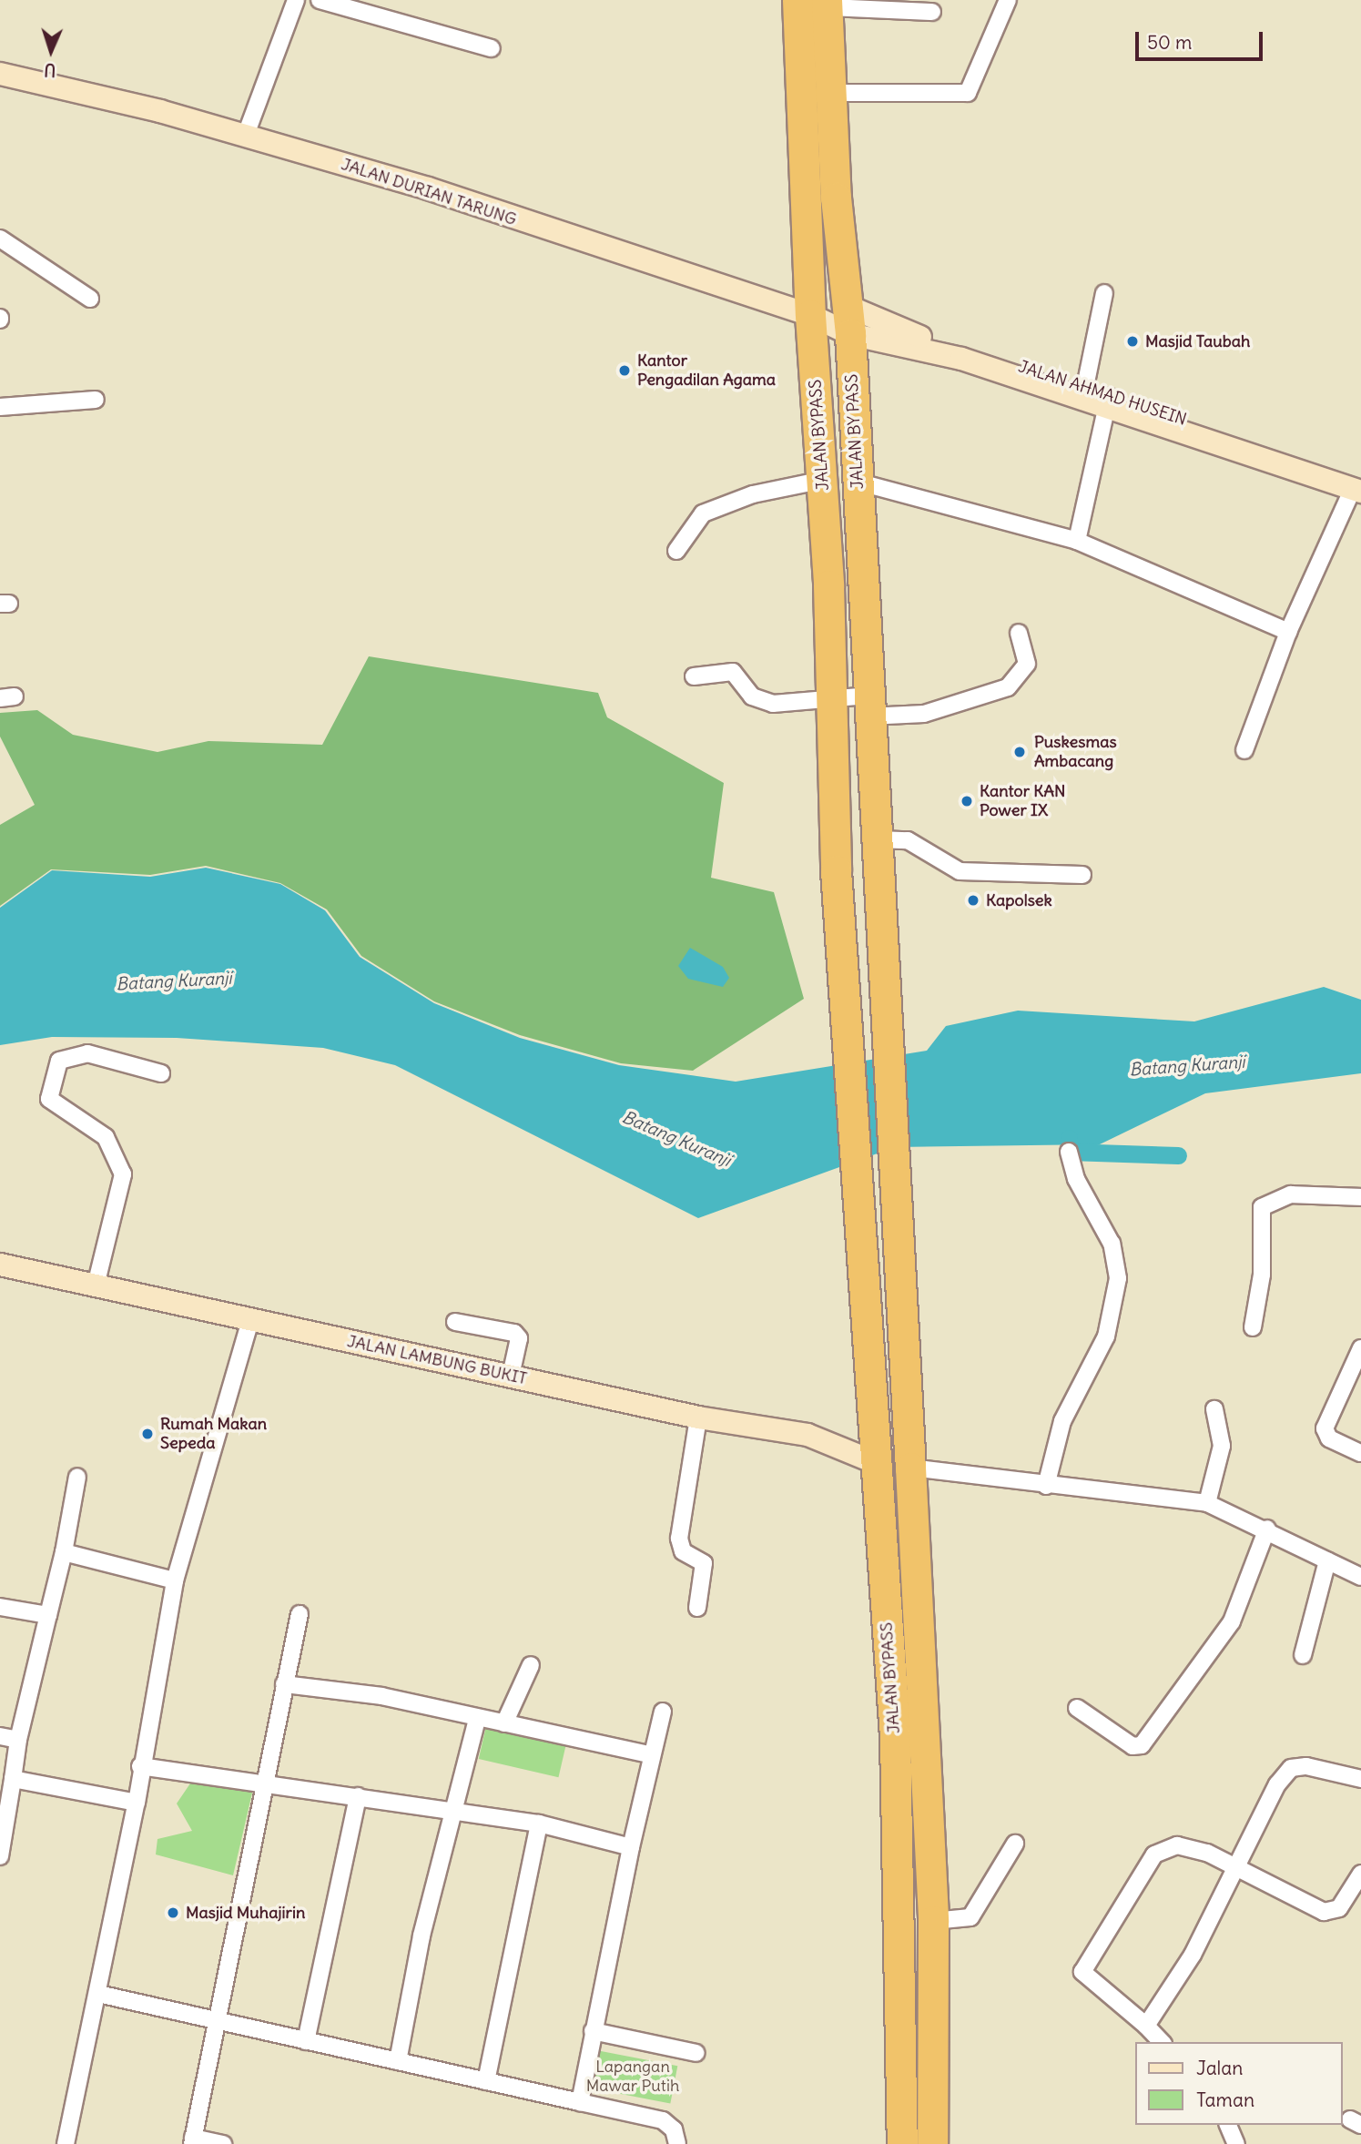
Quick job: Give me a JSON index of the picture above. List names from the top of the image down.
{
  "streets": {
    "highway": ["JALAN BY PASS", "JALAN BYPASS"],
    "street": ["JALAN DURIAN TARUNG", "JALAN AHMAD HUSEIN", "JALAN LAMBUNG BUKIT"]
  },
  "crossings": [
    ["JALAN DURIAN TARUNG", "JALAN AHMAD HUSEIN"],
    ["JALAN DURIAN TARUNG", "JALAN BY PASS"],
    ["JALAN DURIAN TARUNG", "JALAN BYPASS"],
    ["JALAN AHMAD HUSEIN", "JALAN BY PASS"],
    ["JALAN BYPASS", "JALAN LAMBUNG BUKIT"]
  ],
  "water": ["Batang Kuranji"],
  "parks": ["Lapangan Mawar Putih"],
  "places": [
    "Masjid Taubah",
    "Kantor Pengadilan Agama",
    "Puskesmas Ambacang",
    "Kantor KAN Power IX",
    "Kapolsek",
    "Rumah Makan Sepeda",
    "Masjid Muhajirin"
  ],
  "legend": ["Jalan", "Taman"],
  "scale_bar": "50 m",
  "north": "bottom"
}
